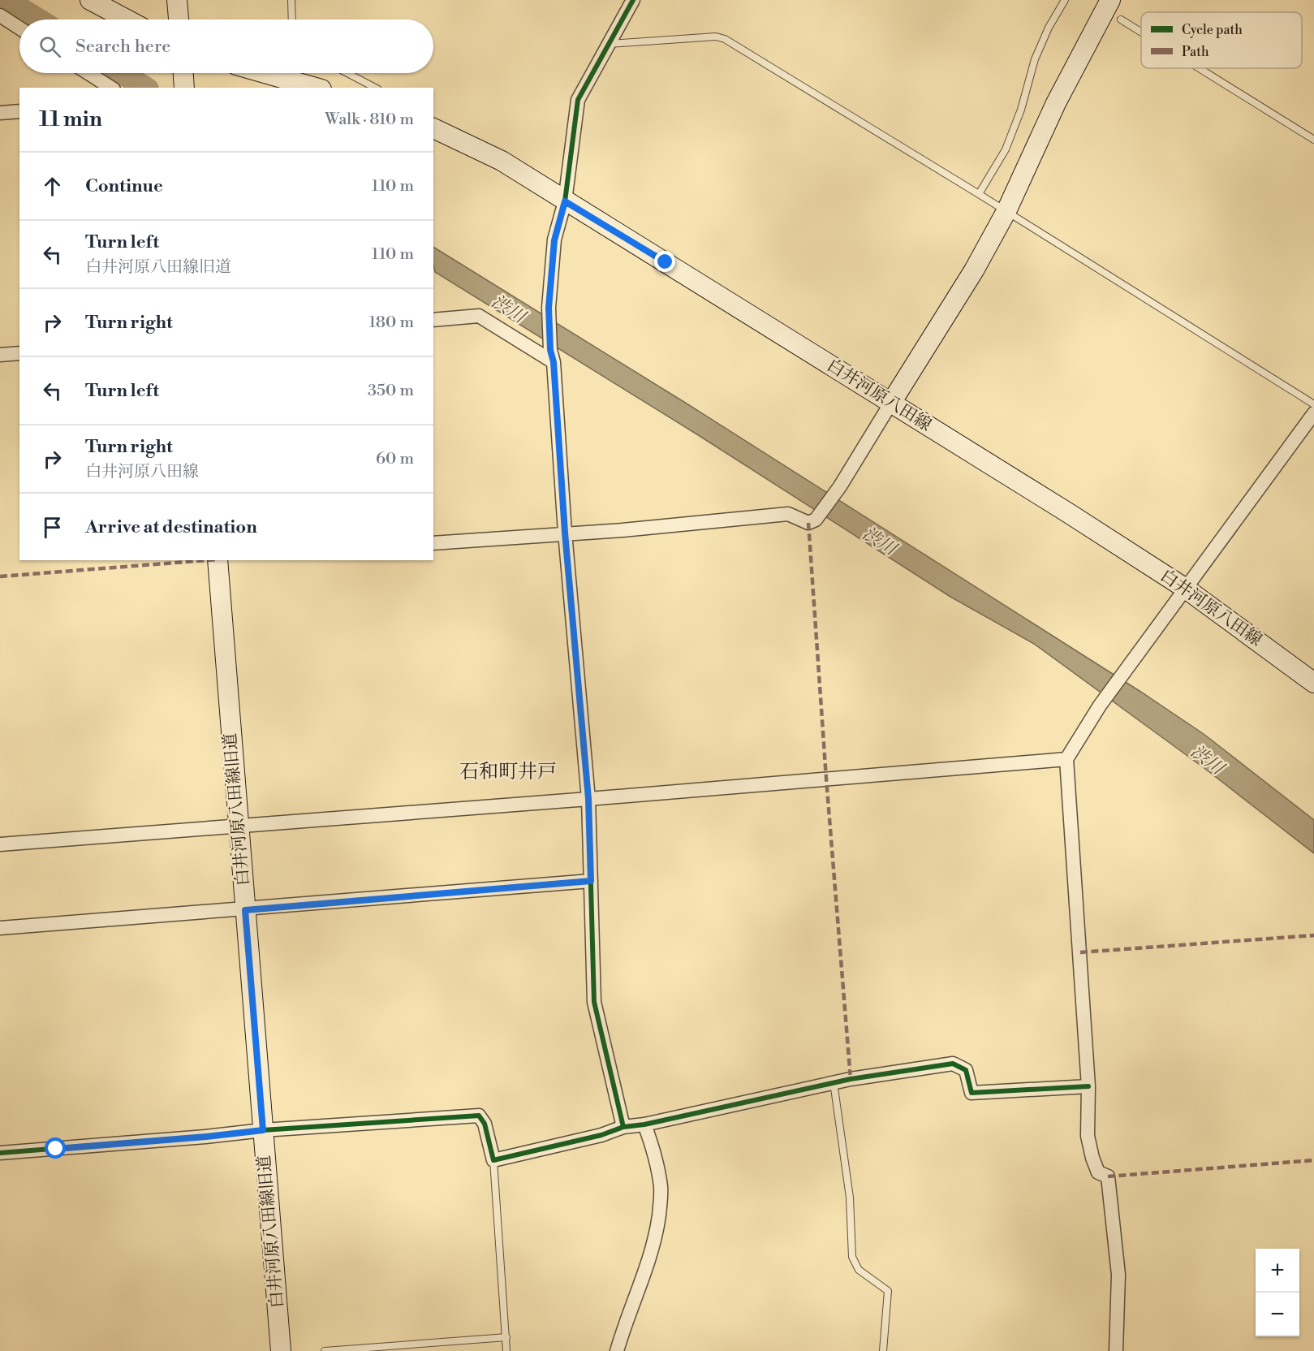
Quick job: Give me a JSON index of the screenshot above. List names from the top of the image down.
{
  "streets": {
    "street": ["白井河原八田線", "白井河原八田線旧道"]
  },
  "districts": ["石和町井戸"],
  "water": ["渋川"],
  "legend": ["Cycle path", "Path"],
  "page": {
    "search": "Search here",
    "heading": ["11 min", "Walk · 810 m"],
    "list": [
      ["Continue", "110 m"],
      ["Turn left", "白井河原八田線旧道", "110 m"],
      ["Turn right", "180 m"],
      ["Turn left", "350 m"],
      ["Turn right", "白井河原八田線", "60 m"],
      "Arrive at destination"
    ],
    "map_buttons": ["+", "−"]
  }
}
